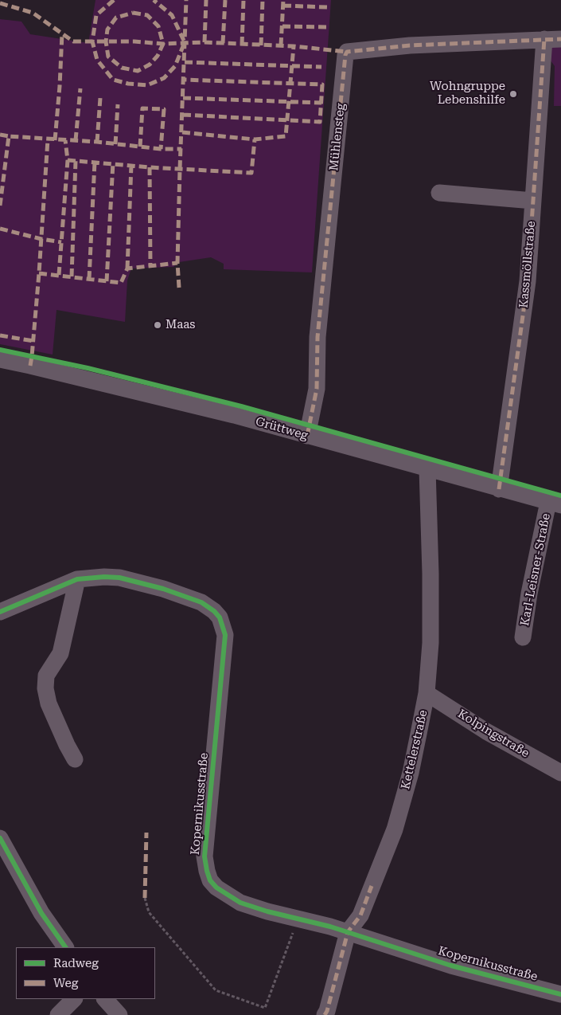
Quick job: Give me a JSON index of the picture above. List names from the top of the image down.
{
  "streets": {
    "street": [
      "Mühlensteg",
      "Kassmöllstraße",
      "Grüttweg",
      "Karl-Leisner-Straße",
      "Kolpingstraße",
      "Kettelerstraße",
      "Kopernikusstraße"
    ]
  },
  "crossings": [
    ["Mühlensteg", "Kassmöllstraße"],
    ["Mühlensteg", "Grüttweg"],
    ["Kassmöllstraße", "Grüttweg"],
    ["Grüttweg", "Karl-Leisner-Straße"],
    ["Grüttweg", "Kettelerstraße"],
    ["Kolpingstraße", "Kettelerstraße"],
    ["Kettelerstraße", "Kopernikusstraße"]
  ],
  "places": ["Wohngruppe Lebenshilfe", "Maas"],
  "legend": ["Radweg", "Weg"]
}
